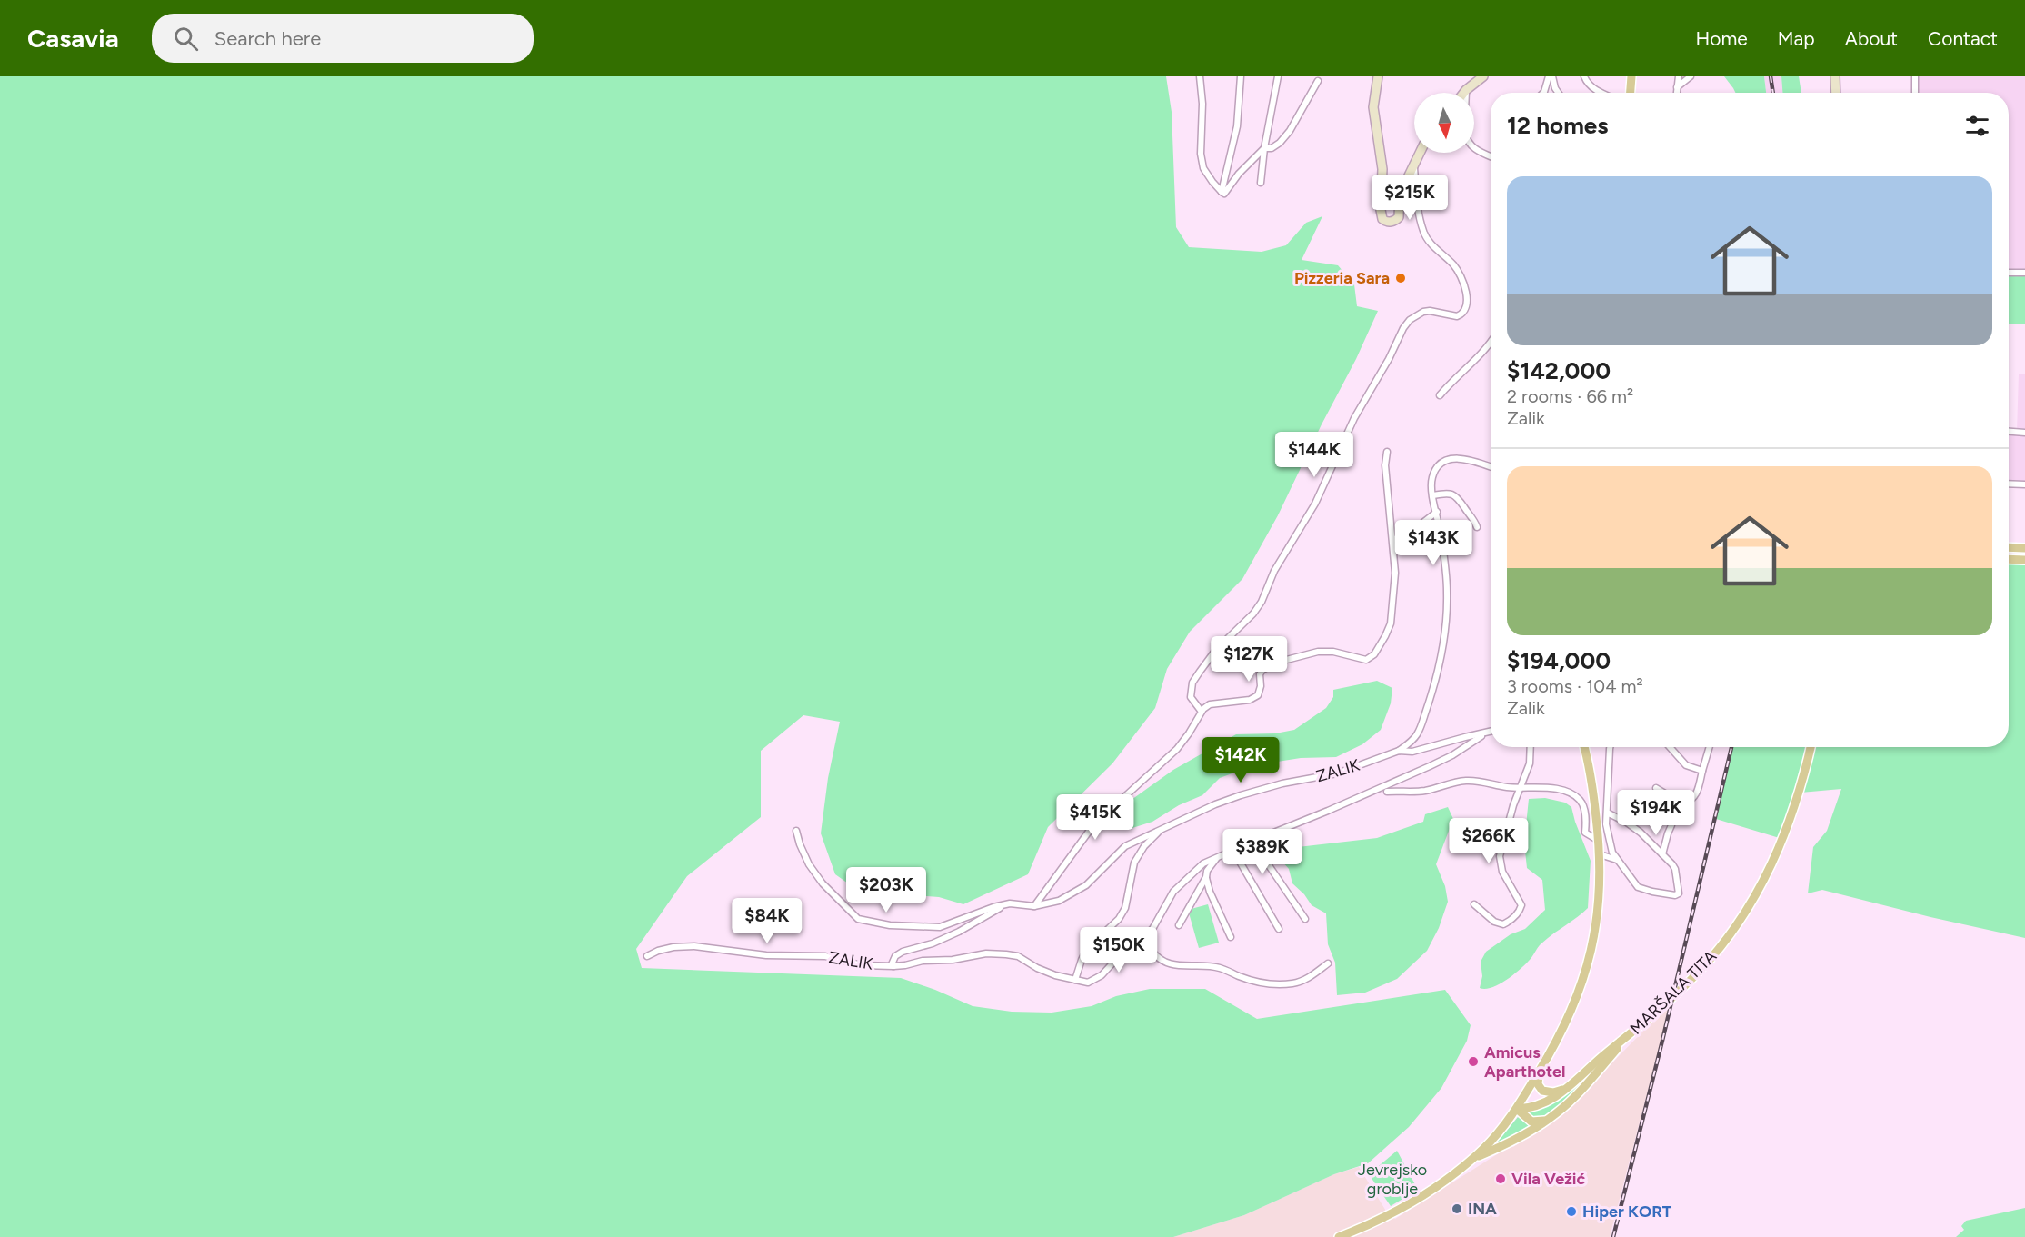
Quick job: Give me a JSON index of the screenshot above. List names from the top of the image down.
{
  "streets": {
    "main road": ["MARŠALA TITA"],
    "street": ["ZALIK"]
  },
  "parks": ["Jevrejsko groblje"],
  "places": [
    "Pizzeria Sara",
    "Amicus Aparthotel",
    "Vila Vežić",
    "INA",
    "Hiper KORT"
  ],
  "north": "bottom",
  "page": {
    "header": "Casavia",
    "search": "Search here",
    "nav": [
      "Home",
      "Map",
      "About",
      "Contact"
    ],
    "heading": "12 homes",
    "list": [
      {
        "name": "$142,000",
        "note": "2 rooms · 66 m² · Zalik"
      },
      {
        "name": "$194,000",
        "note": "3 rooms · 104 m² · Zalik"
      }
    ],
    "price": [
      "$215K",
      "$144K",
      "$143K",
      "$127K",
      "$142K",
      "$194K",
      "$415K",
      "$266K",
      "$389K",
      "$203K",
      "$84K",
      "$150K"
    ]
  }
}
